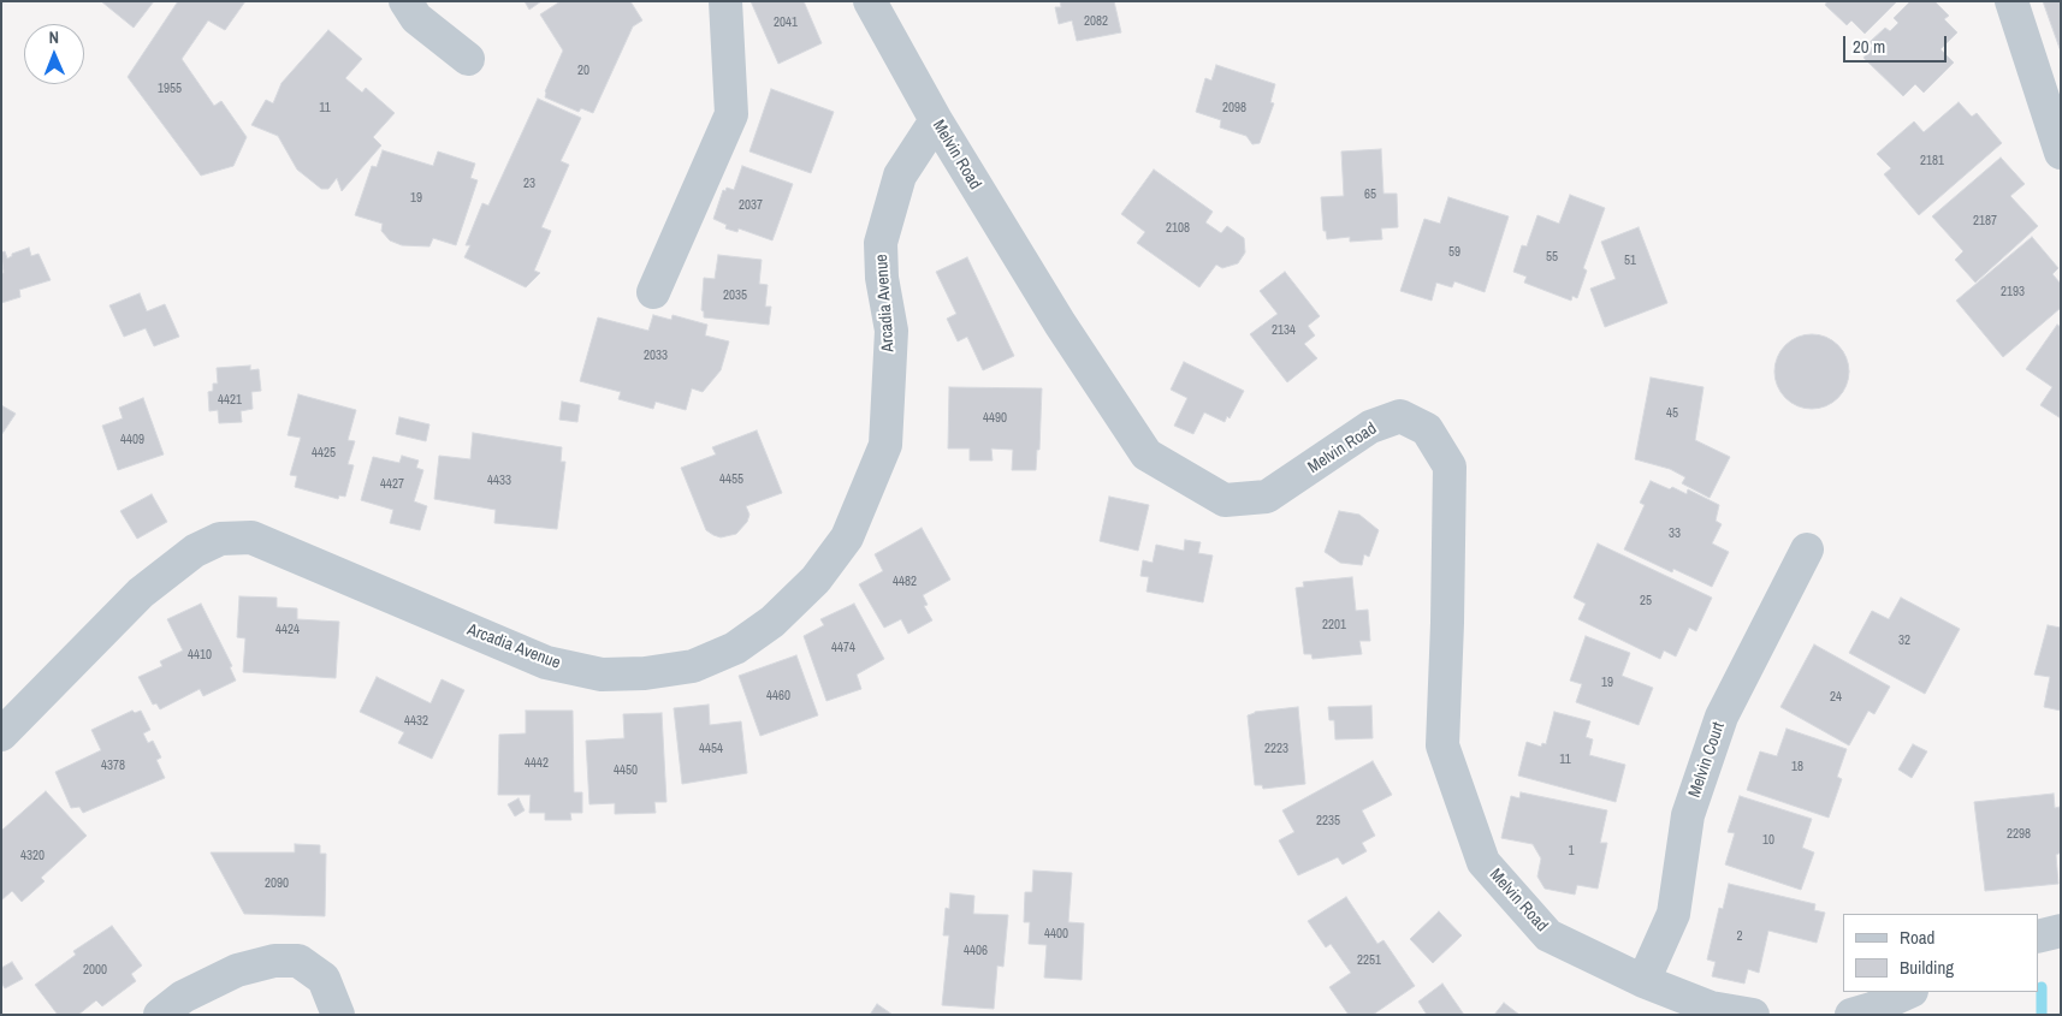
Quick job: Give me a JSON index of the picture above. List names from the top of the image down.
{
  "streets": {
    "street": ["Melvin Road", "Arcadia Avenue", "Melvin Court"]
  },
  "crossings": [
    ["Melvin Road", "Arcadia Avenue"],
    ["Melvin Road", "Melvin Court"]
  ],
  "house_numbers": [
    "2082",
    "2041",
    "20",
    "1955",
    "11",
    "2098",
    "2181",
    "23",
    "65",
    "19",
    "2037",
    "2187",
    "2108",
    "59",
    "55",
    "51",
    "2193",
    "2035",
    "2134",
    "2033",
    "4421",
    "45",
    "4490",
    "4409",
    "4425",
    "4455",
    "4433",
    "4427",
    "33",
    "4482",
    "25",
    "2201",
    "4424",
    "32",
    "4474",
    "4410",
    "19",
    "4460",
    "24",
    "4432",
    "4454",
    "2223",
    "11",
    "4442",
    "4378",
    "18",
    "4450",
    "2235",
    "2298",
    "10",
    "1",
    "4320",
    "2090",
    "4400",
    "2",
    "4406",
    "2251",
    "2000"
  ],
  "legend": ["Road", "Building"],
  "scale_bar": "20 m",
  "north": "top"
}
